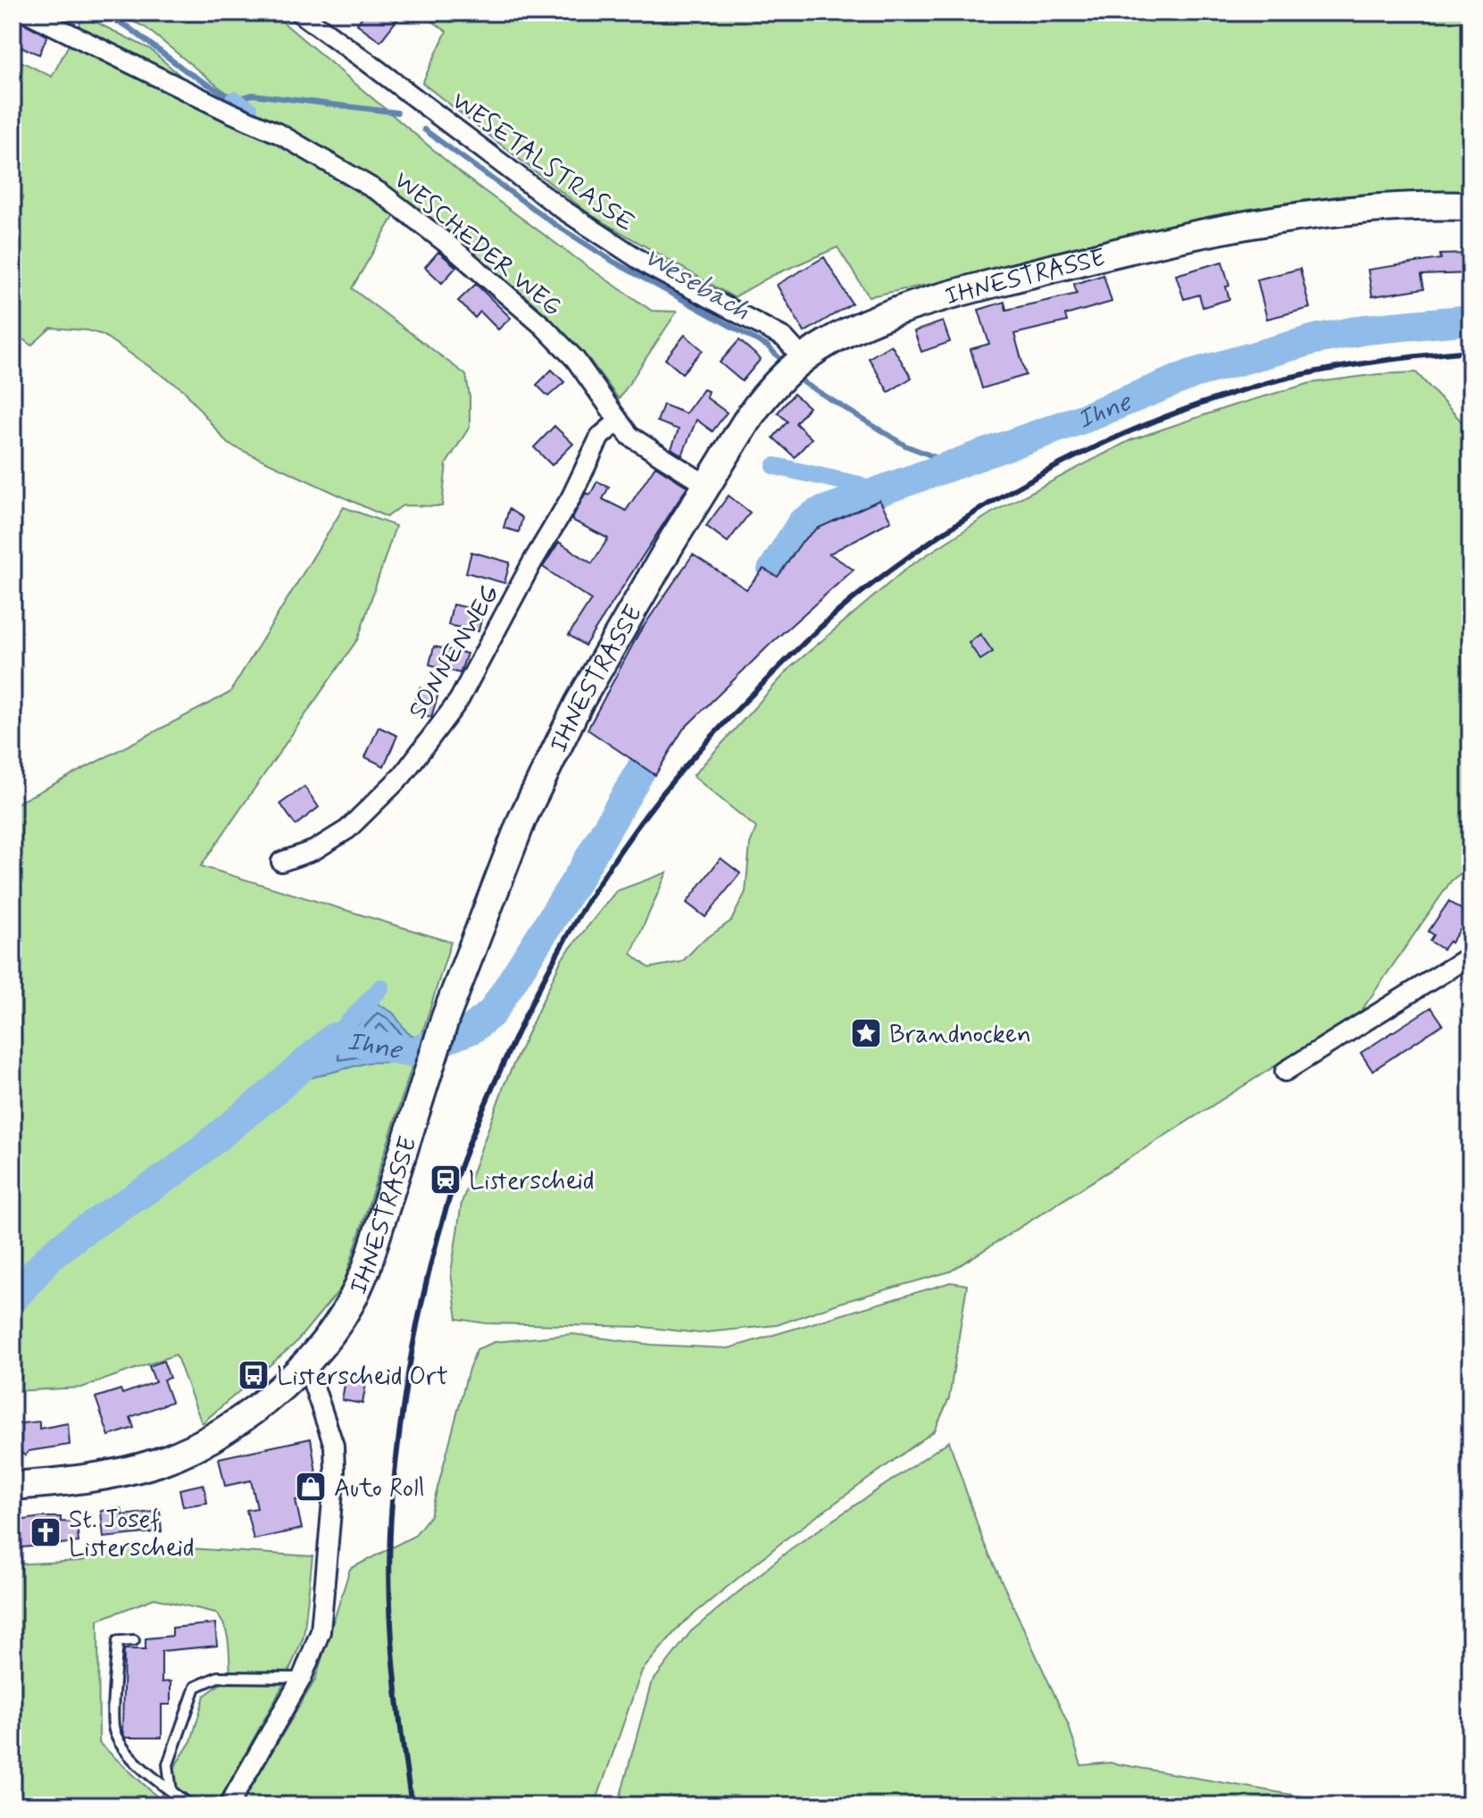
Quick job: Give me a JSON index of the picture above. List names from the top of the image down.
{
  "streets": {
    "main road": ["IHNESTRASSE"],
    "street": ["WESETALSTRASSE", "WESCHEDER WEG", "SONNENWEG"]
  },
  "crossings": [
    ["WESETALSTRASSE", "IHNESTRASSE"],
    ["WESCHEDER WEG", "IHNESTRASSE"],
    ["WESCHEDER WEG", "SONNENWEG"]
  ],
  "water": ["Wesebach", "Ihne"],
  "places": {
    "place": ["Brandnocken"],
    "station": ["Listerscheid"],
    "bus stop": ["Listerscheid Ort"],
    "shop": ["Auto Roll"],
    "church": ["St. Josef Listerscheid"]
  }
}
